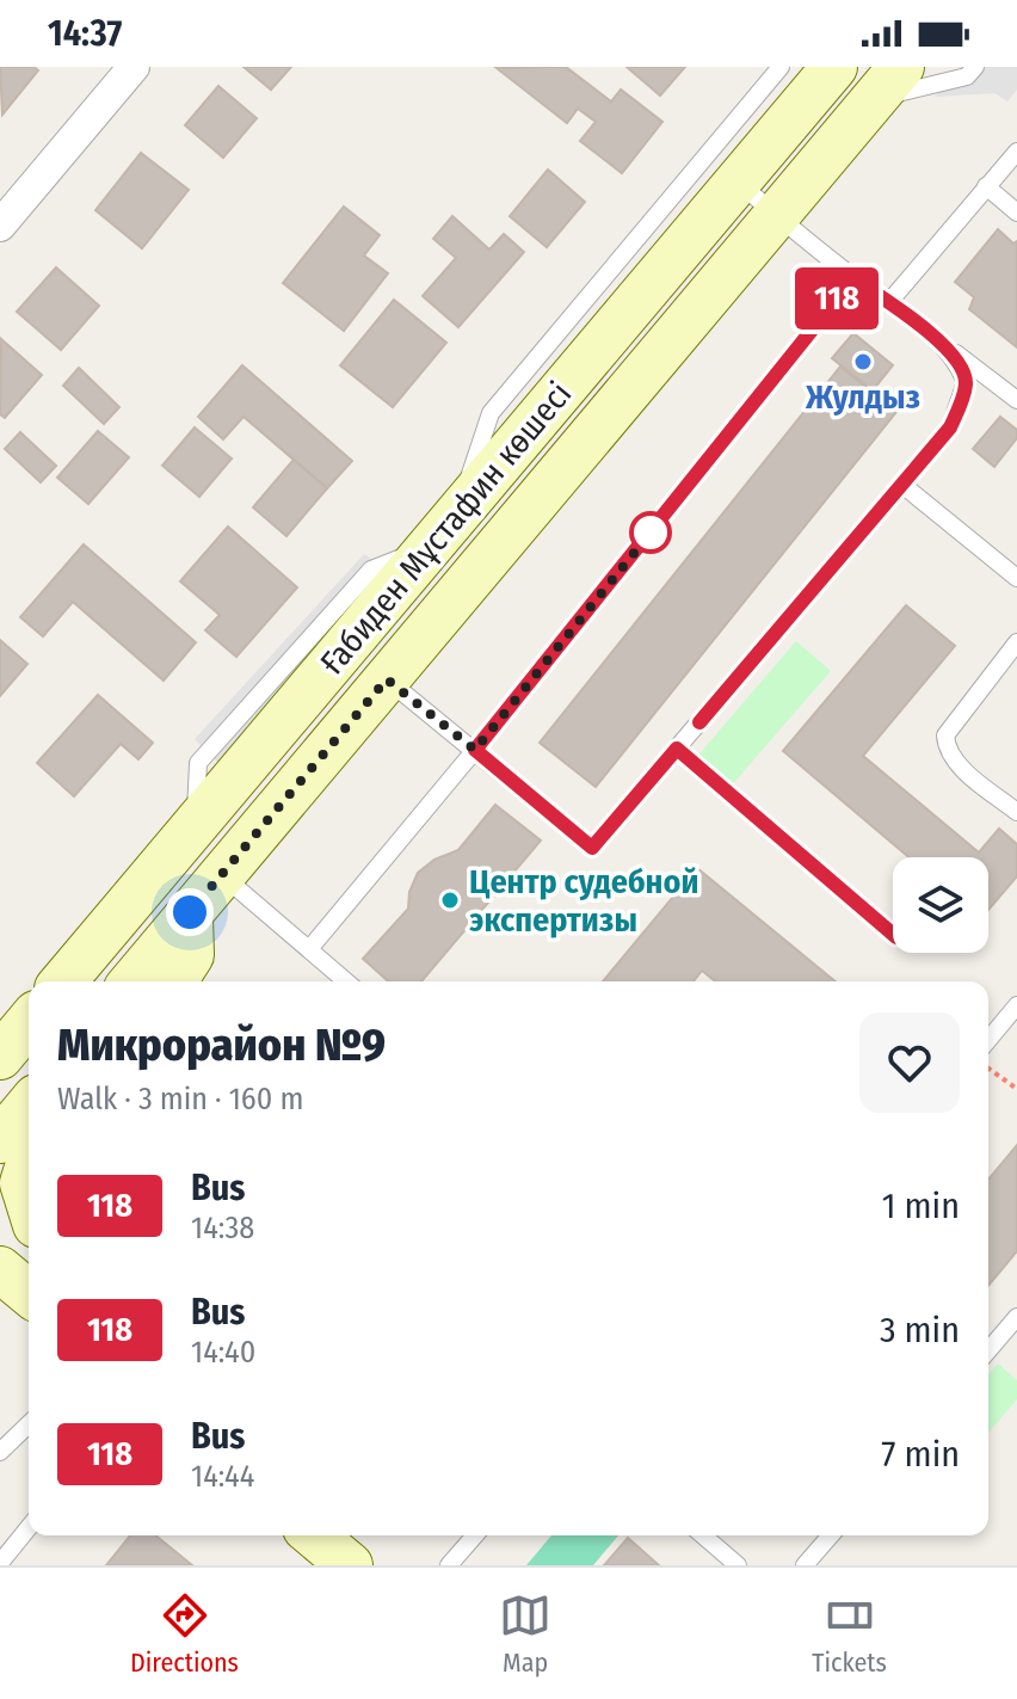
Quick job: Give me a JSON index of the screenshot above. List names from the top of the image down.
{
  "streets": {
    "main road": ["Ғабиден Мұстафин көшесі"]
  },
  "places": ["Жулдыз", "Центр судебной экспертизы"],
  "lines": ["bus line 118"],
  "page": {
    "status": "14:37",
    "on_map": "118",
    "heading": ["Микрорайон №9", "Walk · 3 min · 160 m"],
    "list": [
      {
        "mark": "118",
        "name": "Bus",
        "note": "14:38",
        "value": "1 min"
      },
      {
        "mark": "118",
        "name": "Bus",
        "note": "14:40",
        "value": "3 min"
      },
      {
        "mark": "118",
        "name": "Bus",
        "note": "14:44",
        "value": "7 min"
      }
    ],
    "tabs": ["Directions", "Map", "Tickets"]
  }
}
